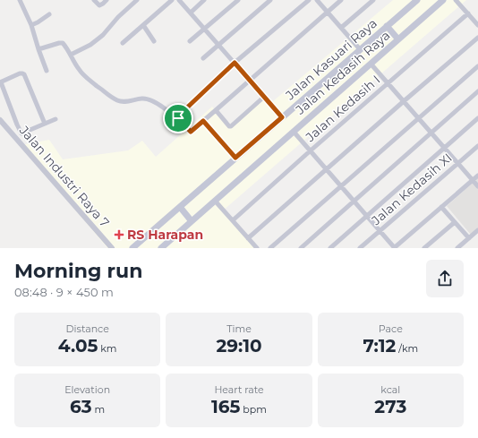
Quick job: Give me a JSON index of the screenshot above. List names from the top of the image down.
{
  "streets": {
    "main road": ["Jalan Kasuari Raya", "Jalan Kedasih Raya"],
    "street": ["Jalan Kedasih I", "Jalan Industri Raya 7", "Jalan Kedasih XI"]
  },
  "places": {
    "health": ["RS Harapan"]
  },
  "page": {
    "heading": ["Morning run", "08:48 · 9 × 450 m"],
    "stats": [
      ["Distance", "4.05 km"],
      ["Time", "29:10"],
      ["Pace", "7:12 /km"],
      ["Elevation", "63 m"],
      ["Heart rate", "165 bpm"],
      ["kcal", "273"]
    ]
  }
}
